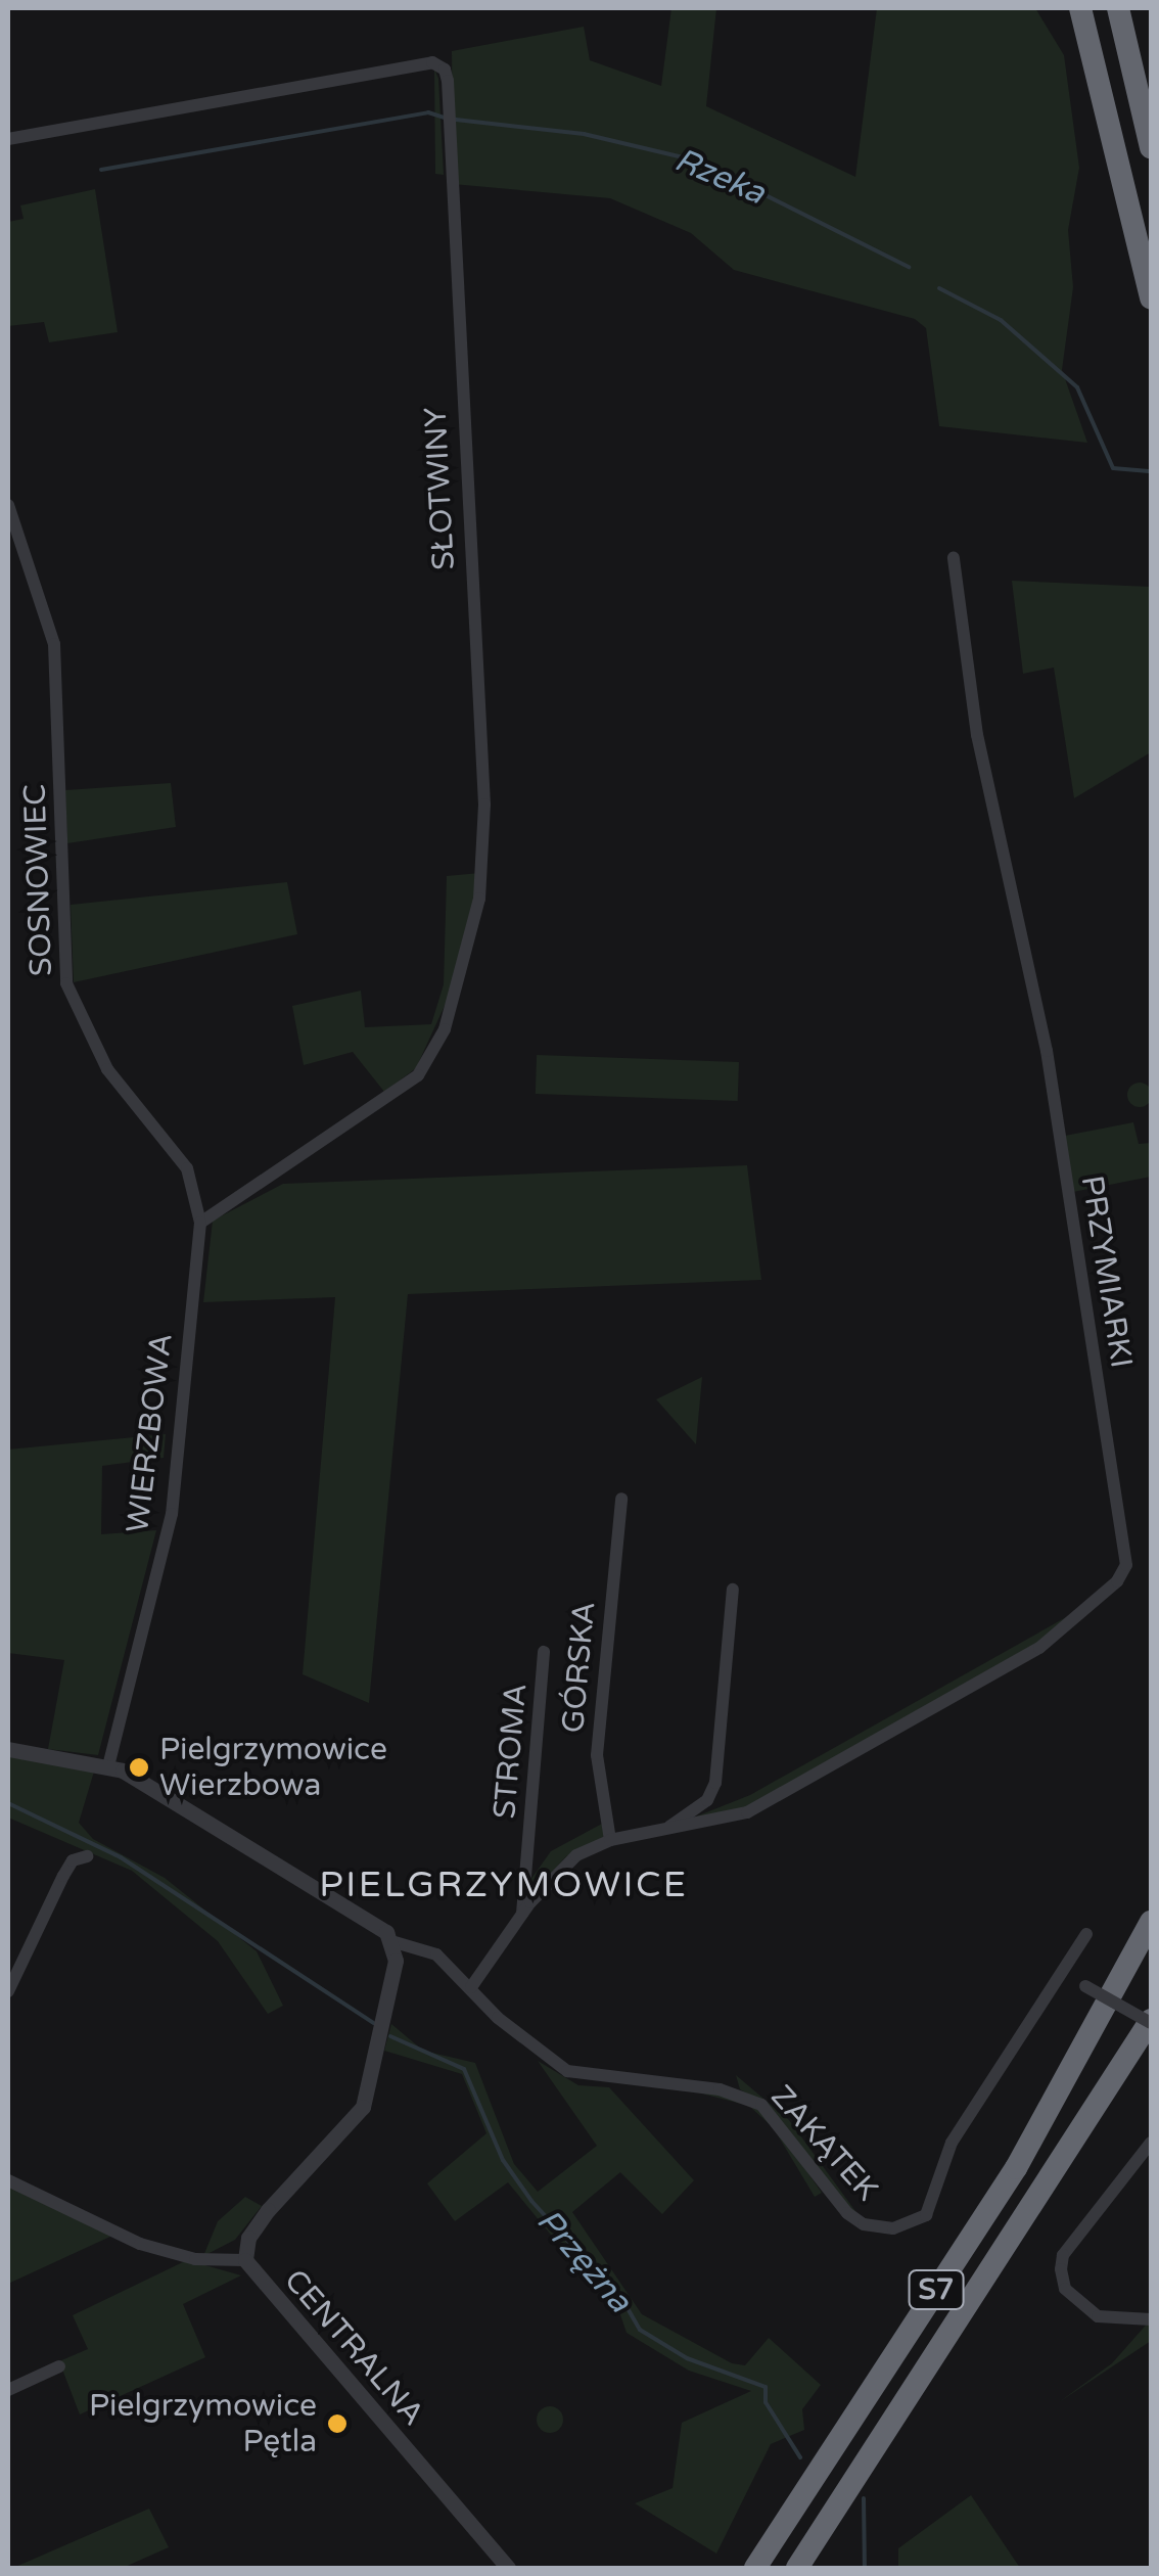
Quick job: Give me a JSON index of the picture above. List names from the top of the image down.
{
  "streets": {
    "highway": ["S7"],
    "street": [
      "SŁOTWINY",
      "SOSNOWIEC",
      "PRZYMIARKI",
      "WIERZBOWA",
      "GÓRSKA",
      "STROMA",
      "ZAKĄTEK",
      "CENTRALNA"
    ]
  },
  "crossings": [
    ["SŁOTWINY", "SOSNOWIEC"],
    ["SŁOTWINY", "WIERZBOWA"],
    ["SOSNOWIEC", "WIERZBOWA"],
    ["PRZYMIARKI", "GÓRSKA"],
    ["PRZYMIARKI", "STROMA"],
    ["PRZYMIARKI", "ZAKĄTEK"],
    ["ZAKĄTEK", "CENTRALNA"]
  ],
  "districts": ["PIELGRZYMOWICE"],
  "water": ["Rzeka", "Przężna"],
  "places": ["Pielgrzymowice Wierzbowa", "Pielgrzymowice Pętla"]
}
